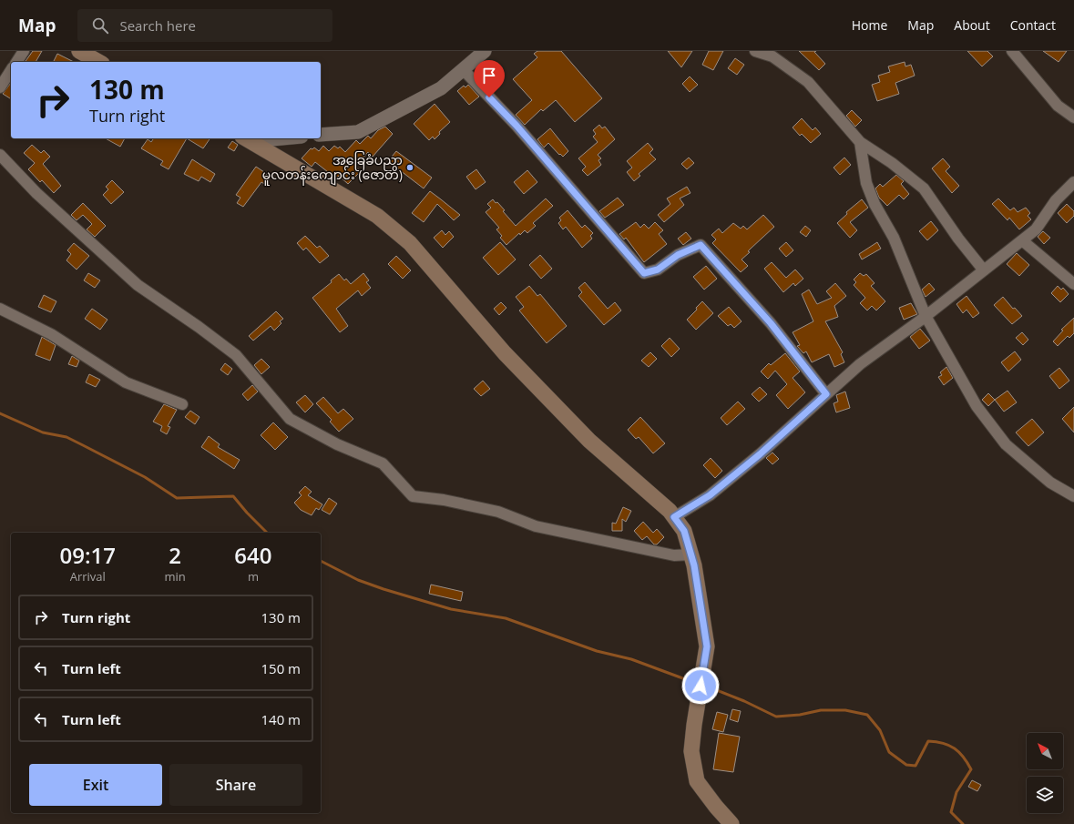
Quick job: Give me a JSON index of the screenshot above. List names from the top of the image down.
{
  "places": ["အခြေခံပညာ မူလတန်းကျောင်း (ဇောတိ)"],
  "north": "top left",
  "page": {
    "header": "Map",
    "search": "Search here",
    "nav": [
      "Home",
      "Map",
      "About",
      "Contact"
    ],
    "turn": ["130 m", "Turn right"],
    "eta": [
      "09:17",
      "Arrival",
      "2",
      "min",
      "640",
      "m"
    ],
    "list": [
      {
        "name": "Turn right",
        "value": "130 m"
      },
      {
        "name": "Turn left",
        "value": "150 m"
      },
      {
        "name": "Turn left",
        "value": "140 m"
      }
    ],
    "buttons": ["Exit", "Share"]
  }
}
